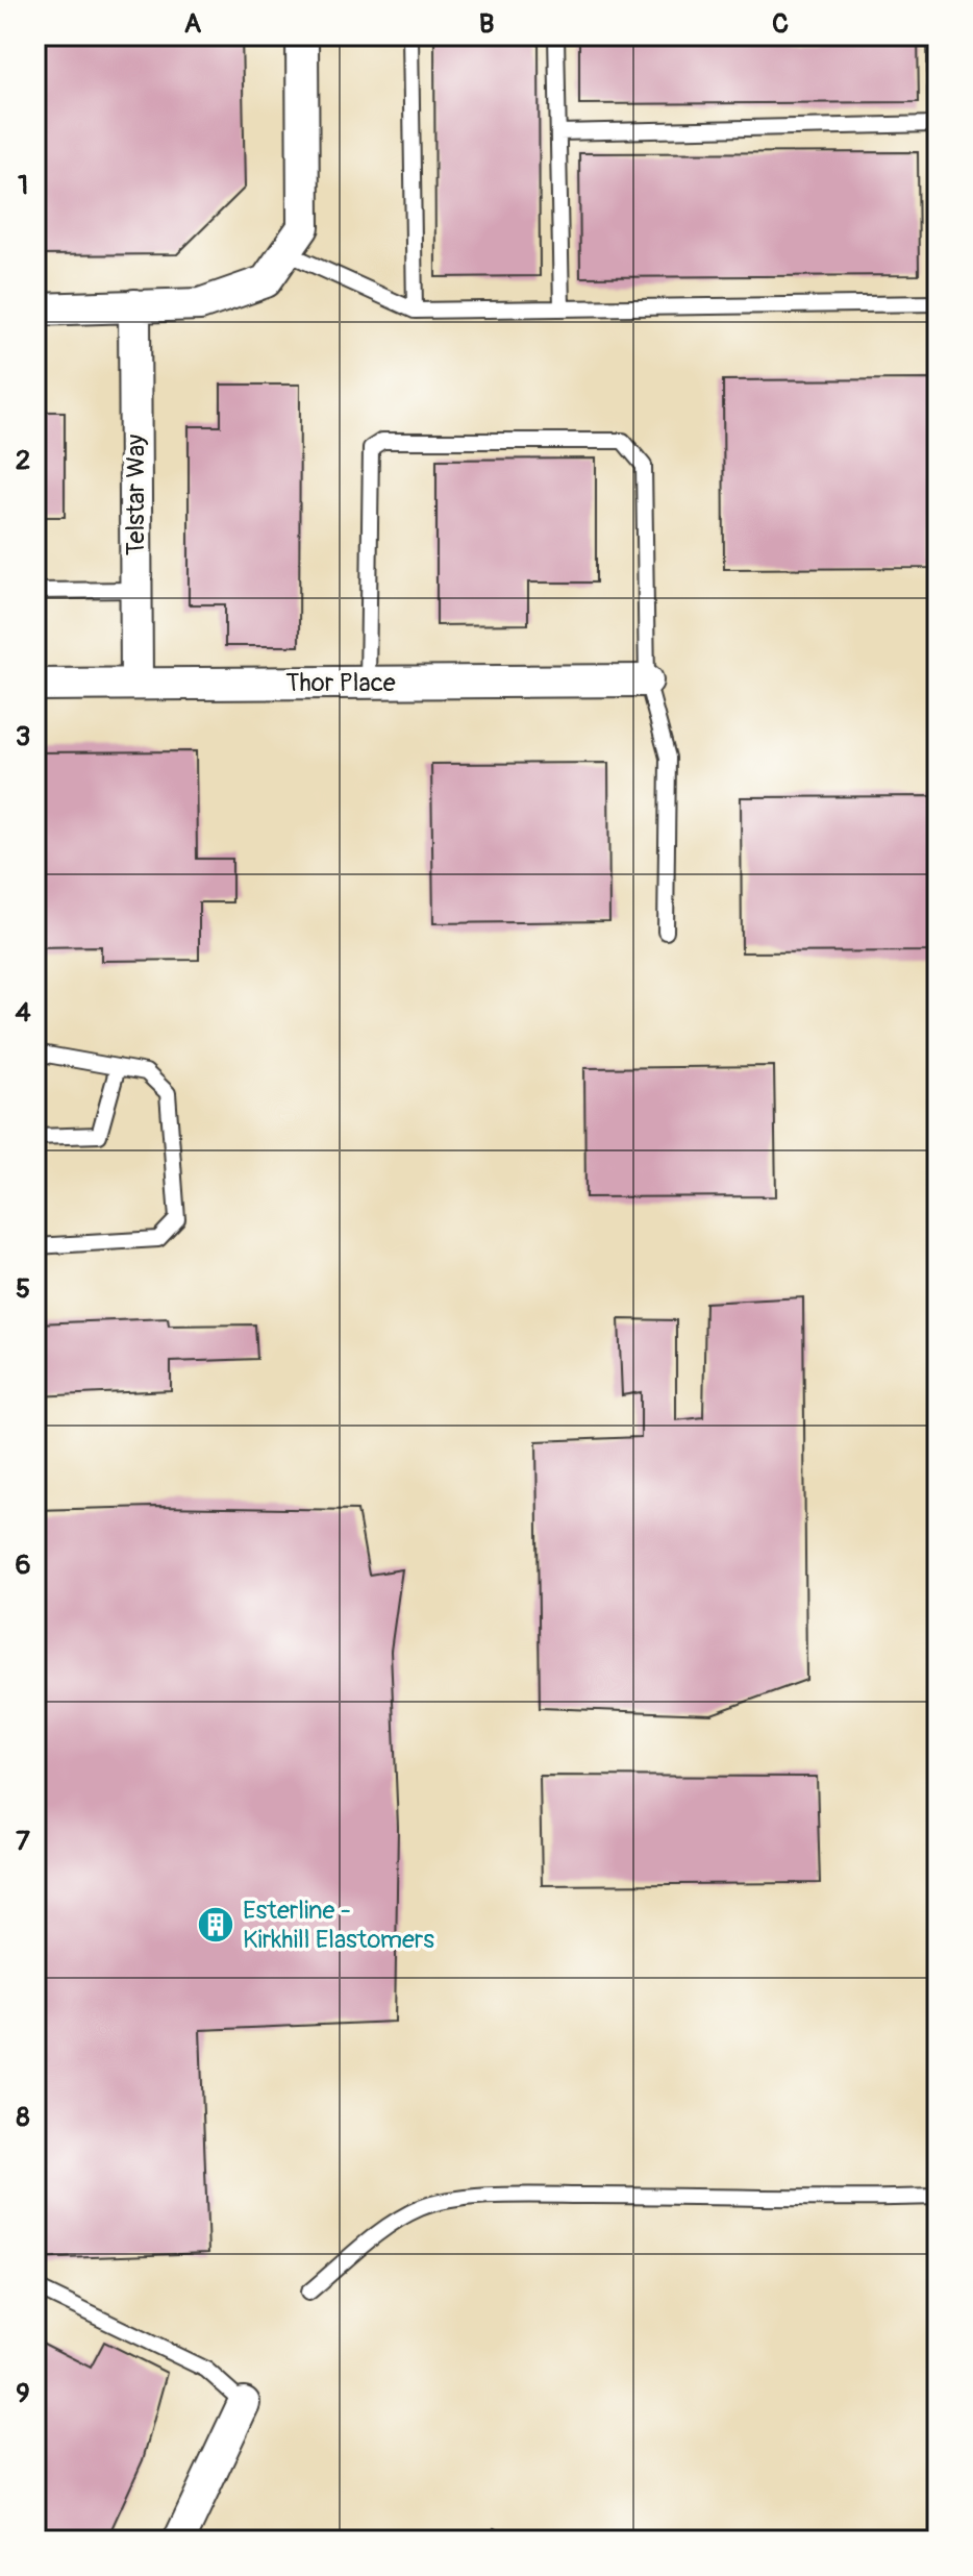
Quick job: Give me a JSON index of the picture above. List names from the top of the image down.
{
  "streets": {
    "street": ["Telstar Way", "Thor Place"]
  },
  "crossings": [
    ["Telstar Way", "Thor Place"]
  ],
  "places": {
    "building": ["Esterline - Kirkhill Elastomers"]
  },
  "grid": {
    "columns": ["A", "B", "C"],
    "rows": [
      "1",
      "2",
      "3",
      "4",
      "5",
      "6",
      "7",
      "8",
      "9"
    ]
  }
}
